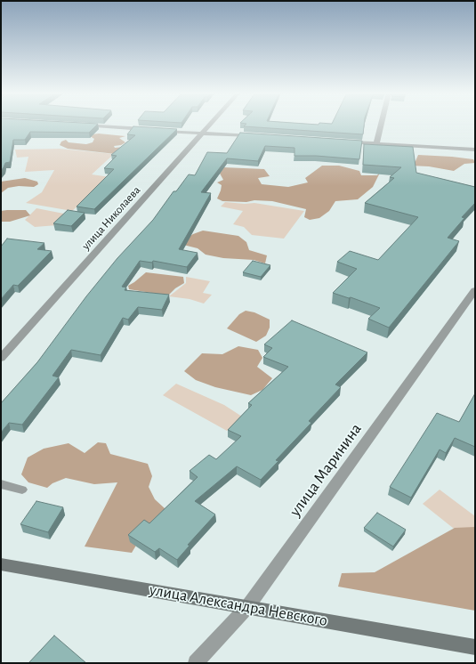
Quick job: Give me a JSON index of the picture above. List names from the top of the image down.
{
  "streets": {
    "main road": ["улица Александра Невского"],
    "street": ["улица Николаева", "улица Маринина"]
  },
  "crossings": [
    ["улица Маринина", "улица Александра Невского"]
  ]
}
